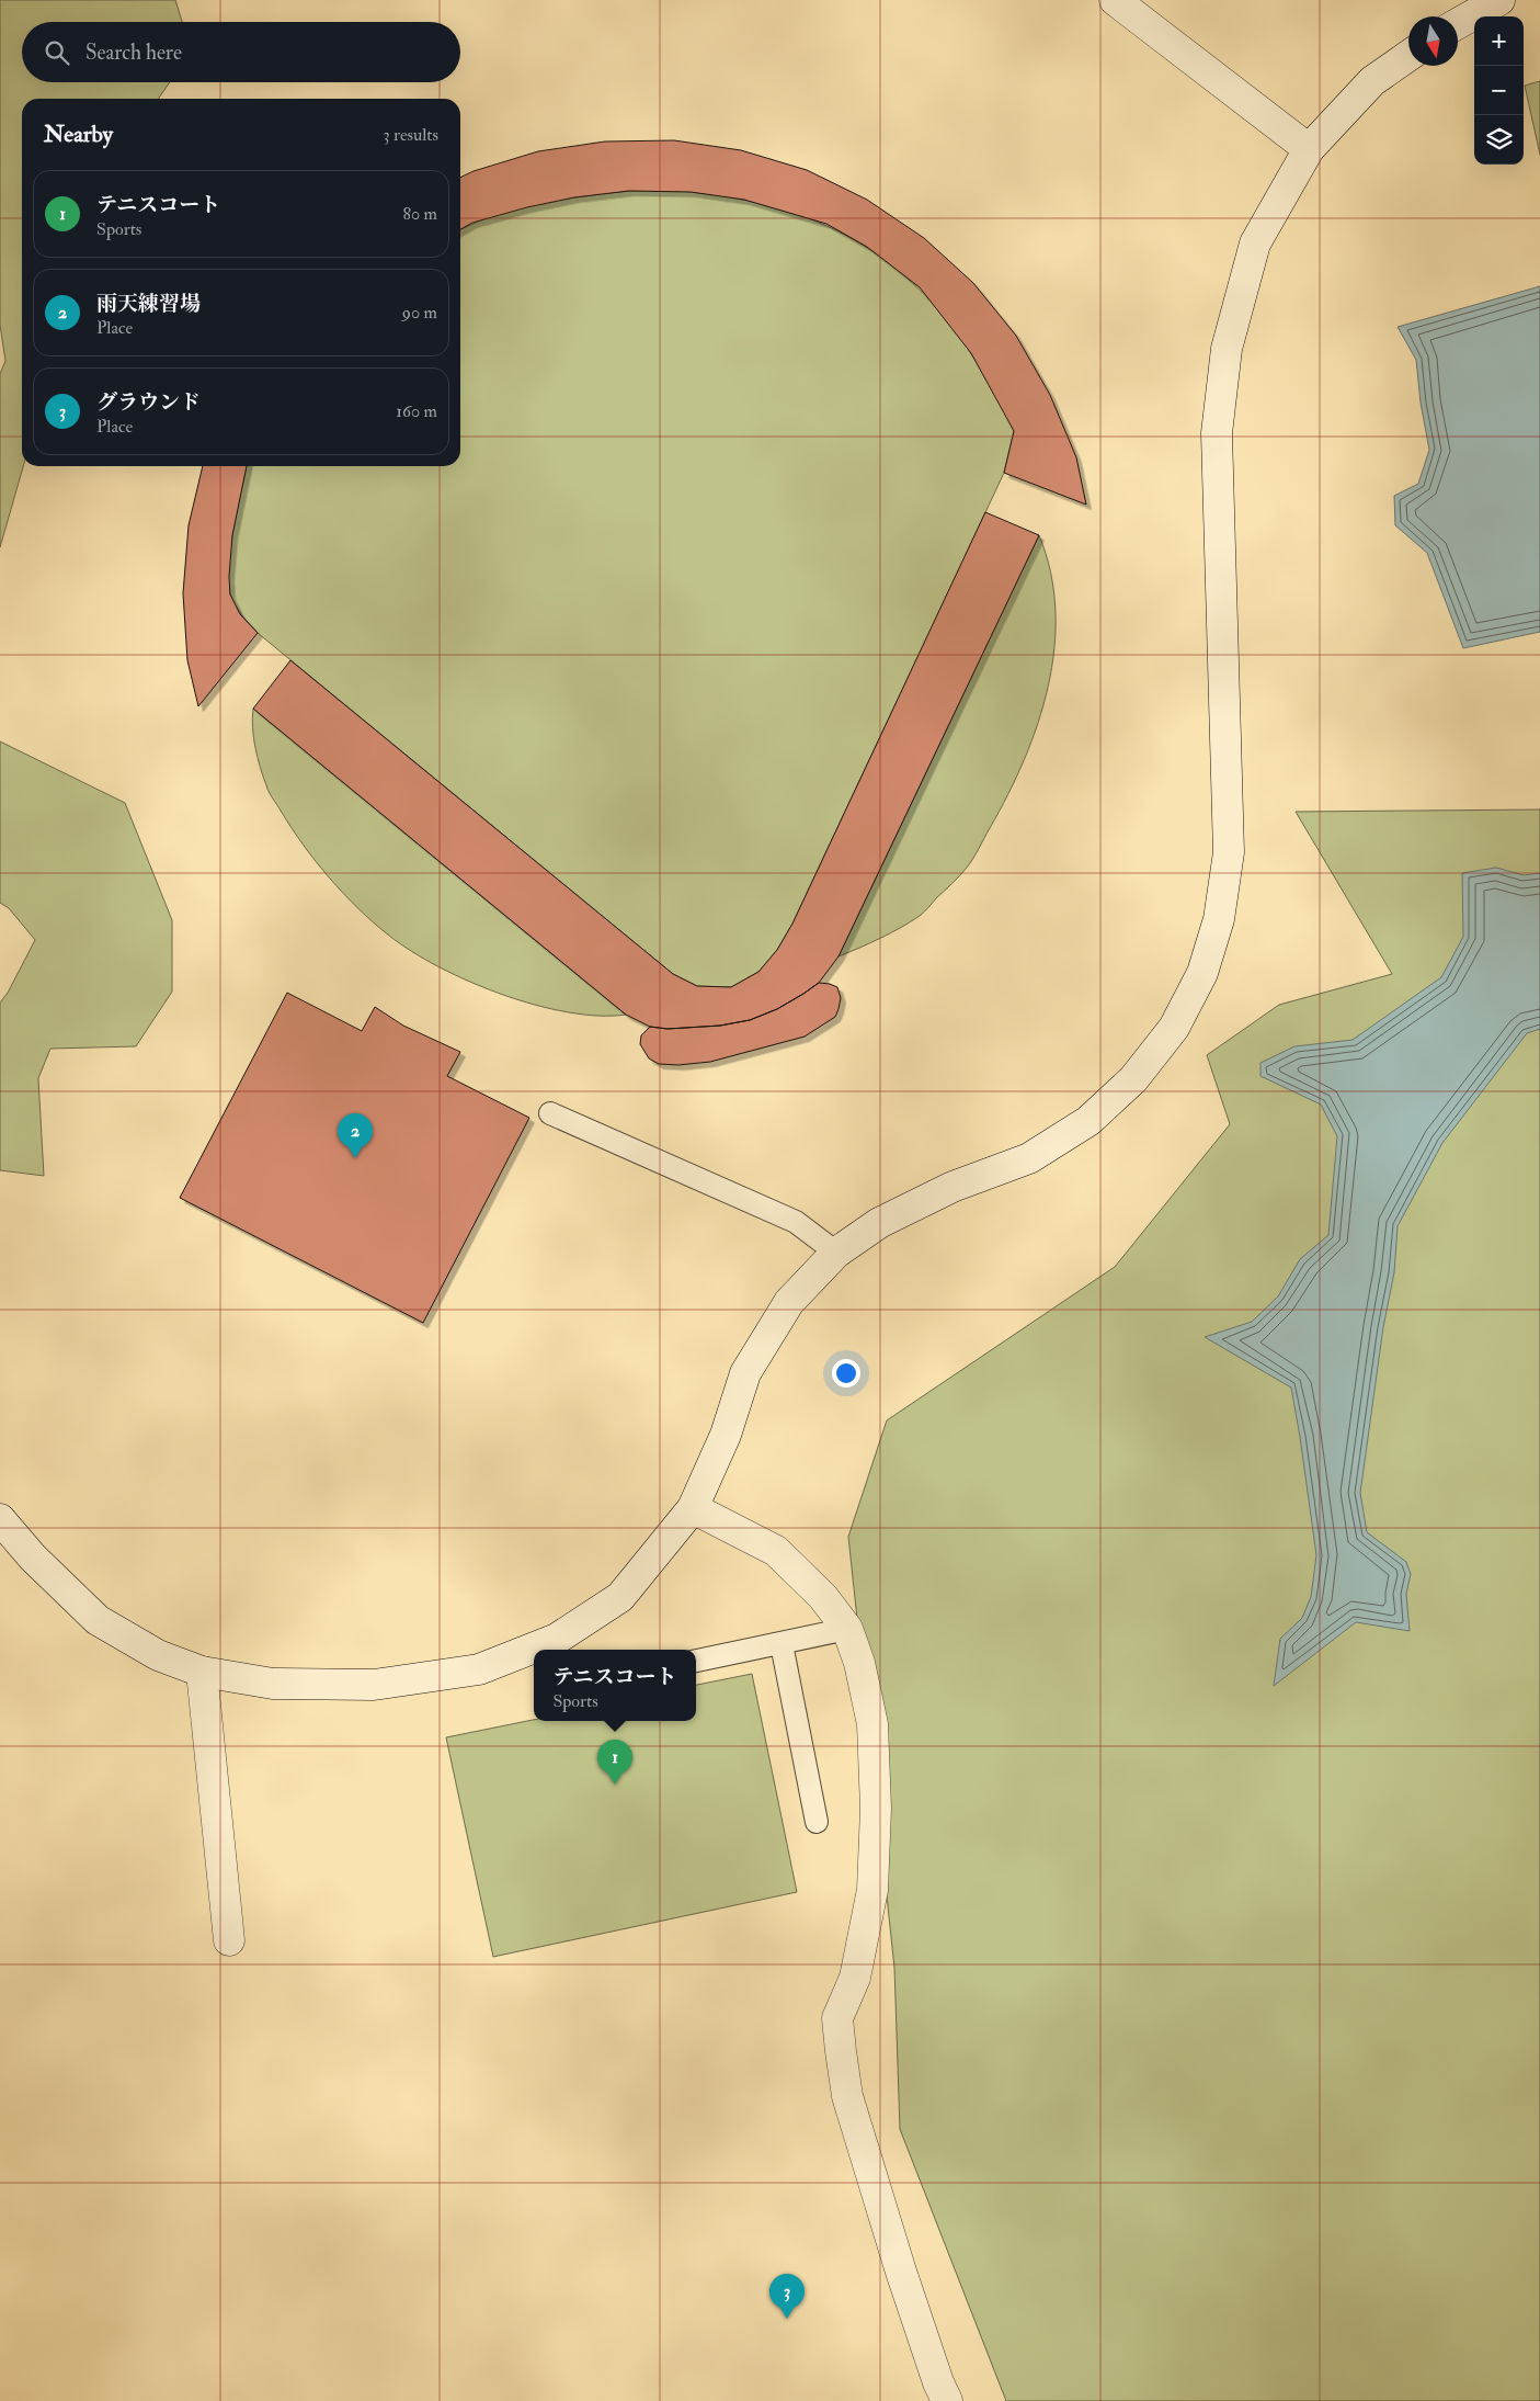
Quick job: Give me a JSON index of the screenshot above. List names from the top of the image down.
{
  "north": "bottom",
  "page": {
    "map_buttons": ["+", "−"],
    "search": "Search here",
    "heading": ["Nearby", "3 results"],
    "list": [
      {
        "mark": "1",
        "name": "テニスコート",
        "note": "Sports",
        "value": "80 m"
      },
      {
        "mark": "2",
        "name": "雨天練習場",
        "note": "Place",
        "value": "90 m"
      },
      {
        "mark": "3",
        "name": "グラウンド",
        "note": "Place",
        "value": "160 m"
      }
    ],
    "pins": ["2", "1", "3"],
    "popup": ["テニスコート", "Sports"]
  }
}
